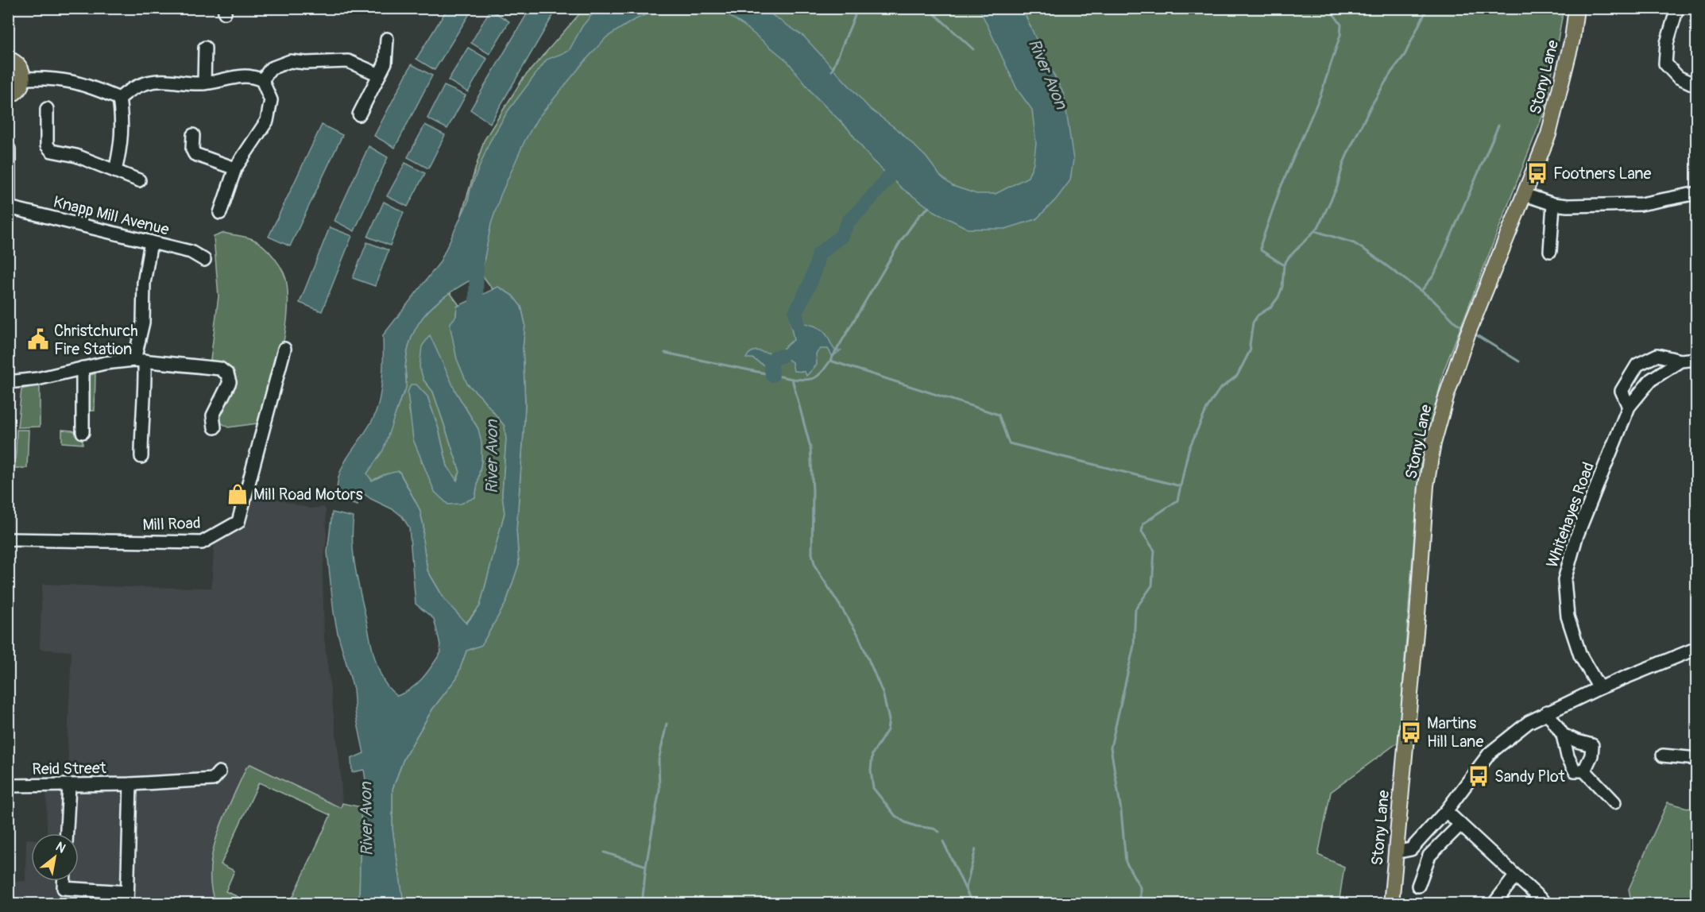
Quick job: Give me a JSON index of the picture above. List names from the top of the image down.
{
  "streets": {
    "main road": ["Stony Lane"],
    "street": [
      "Knapp Mill Avenue",
      "Whitehayes Road",
      "Mill Road",
      "Reid Street"
    ]
  },
  "water": ["River Avon"],
  "places": {
    "bus stop": ["Footners Lane", "Martins Hill Lane", "Sandy Plot"],
    "public building": ["Christchurch Fire Station"],
    "shop": ["Mill Road Motors"]
  },
  "north": "top right"
}
